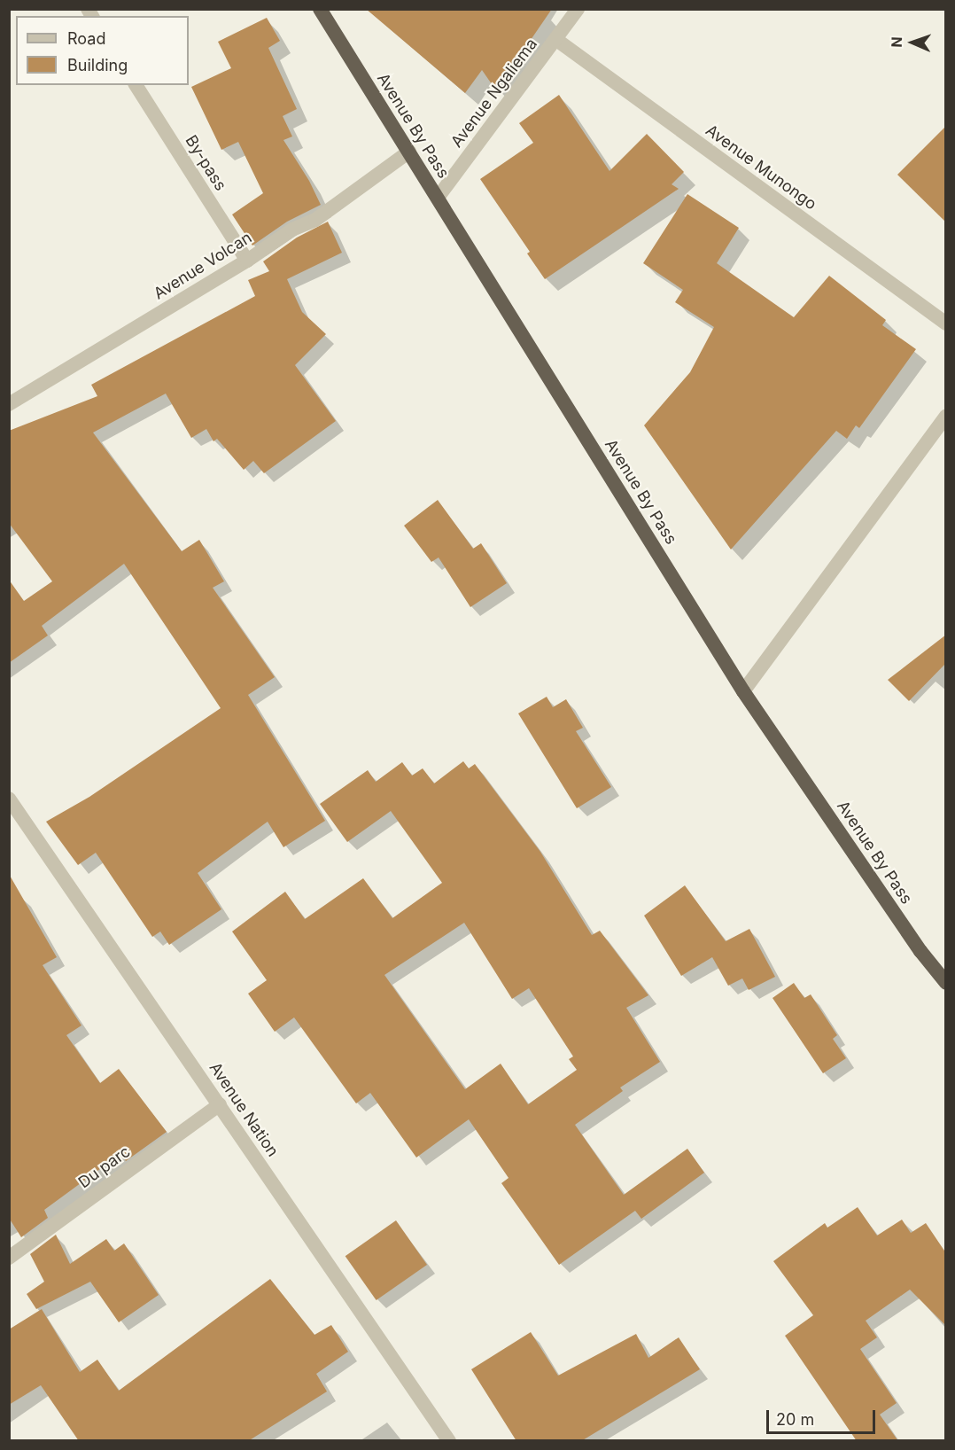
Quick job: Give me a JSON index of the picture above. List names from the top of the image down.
{
  "streets": {
    "highway": ["Avenue By Pass"],
    "street": [
      "Avenue Ngaliema",
      "By-pass",
      "Avenue Munongo",
      "Avenue Volcan",
      "Avenue Nation",
      "Du parc"
    ]
  },
  "crossings": [
    ["Avenue Ngaliema", "Avenue By Pass"],
    ["Avenue Ngaliema", "Avenue Munongo"],
    ["Avenue By Pass", "Avenue Volcan"],
    ["By-pass", "Avenue Volcan"],
    ["Avenue Nation", "Du parc"]
  ],
  "legend": ["Road", "Building"],
  "scale_bar": "20 m",
  "north": "left"
}
